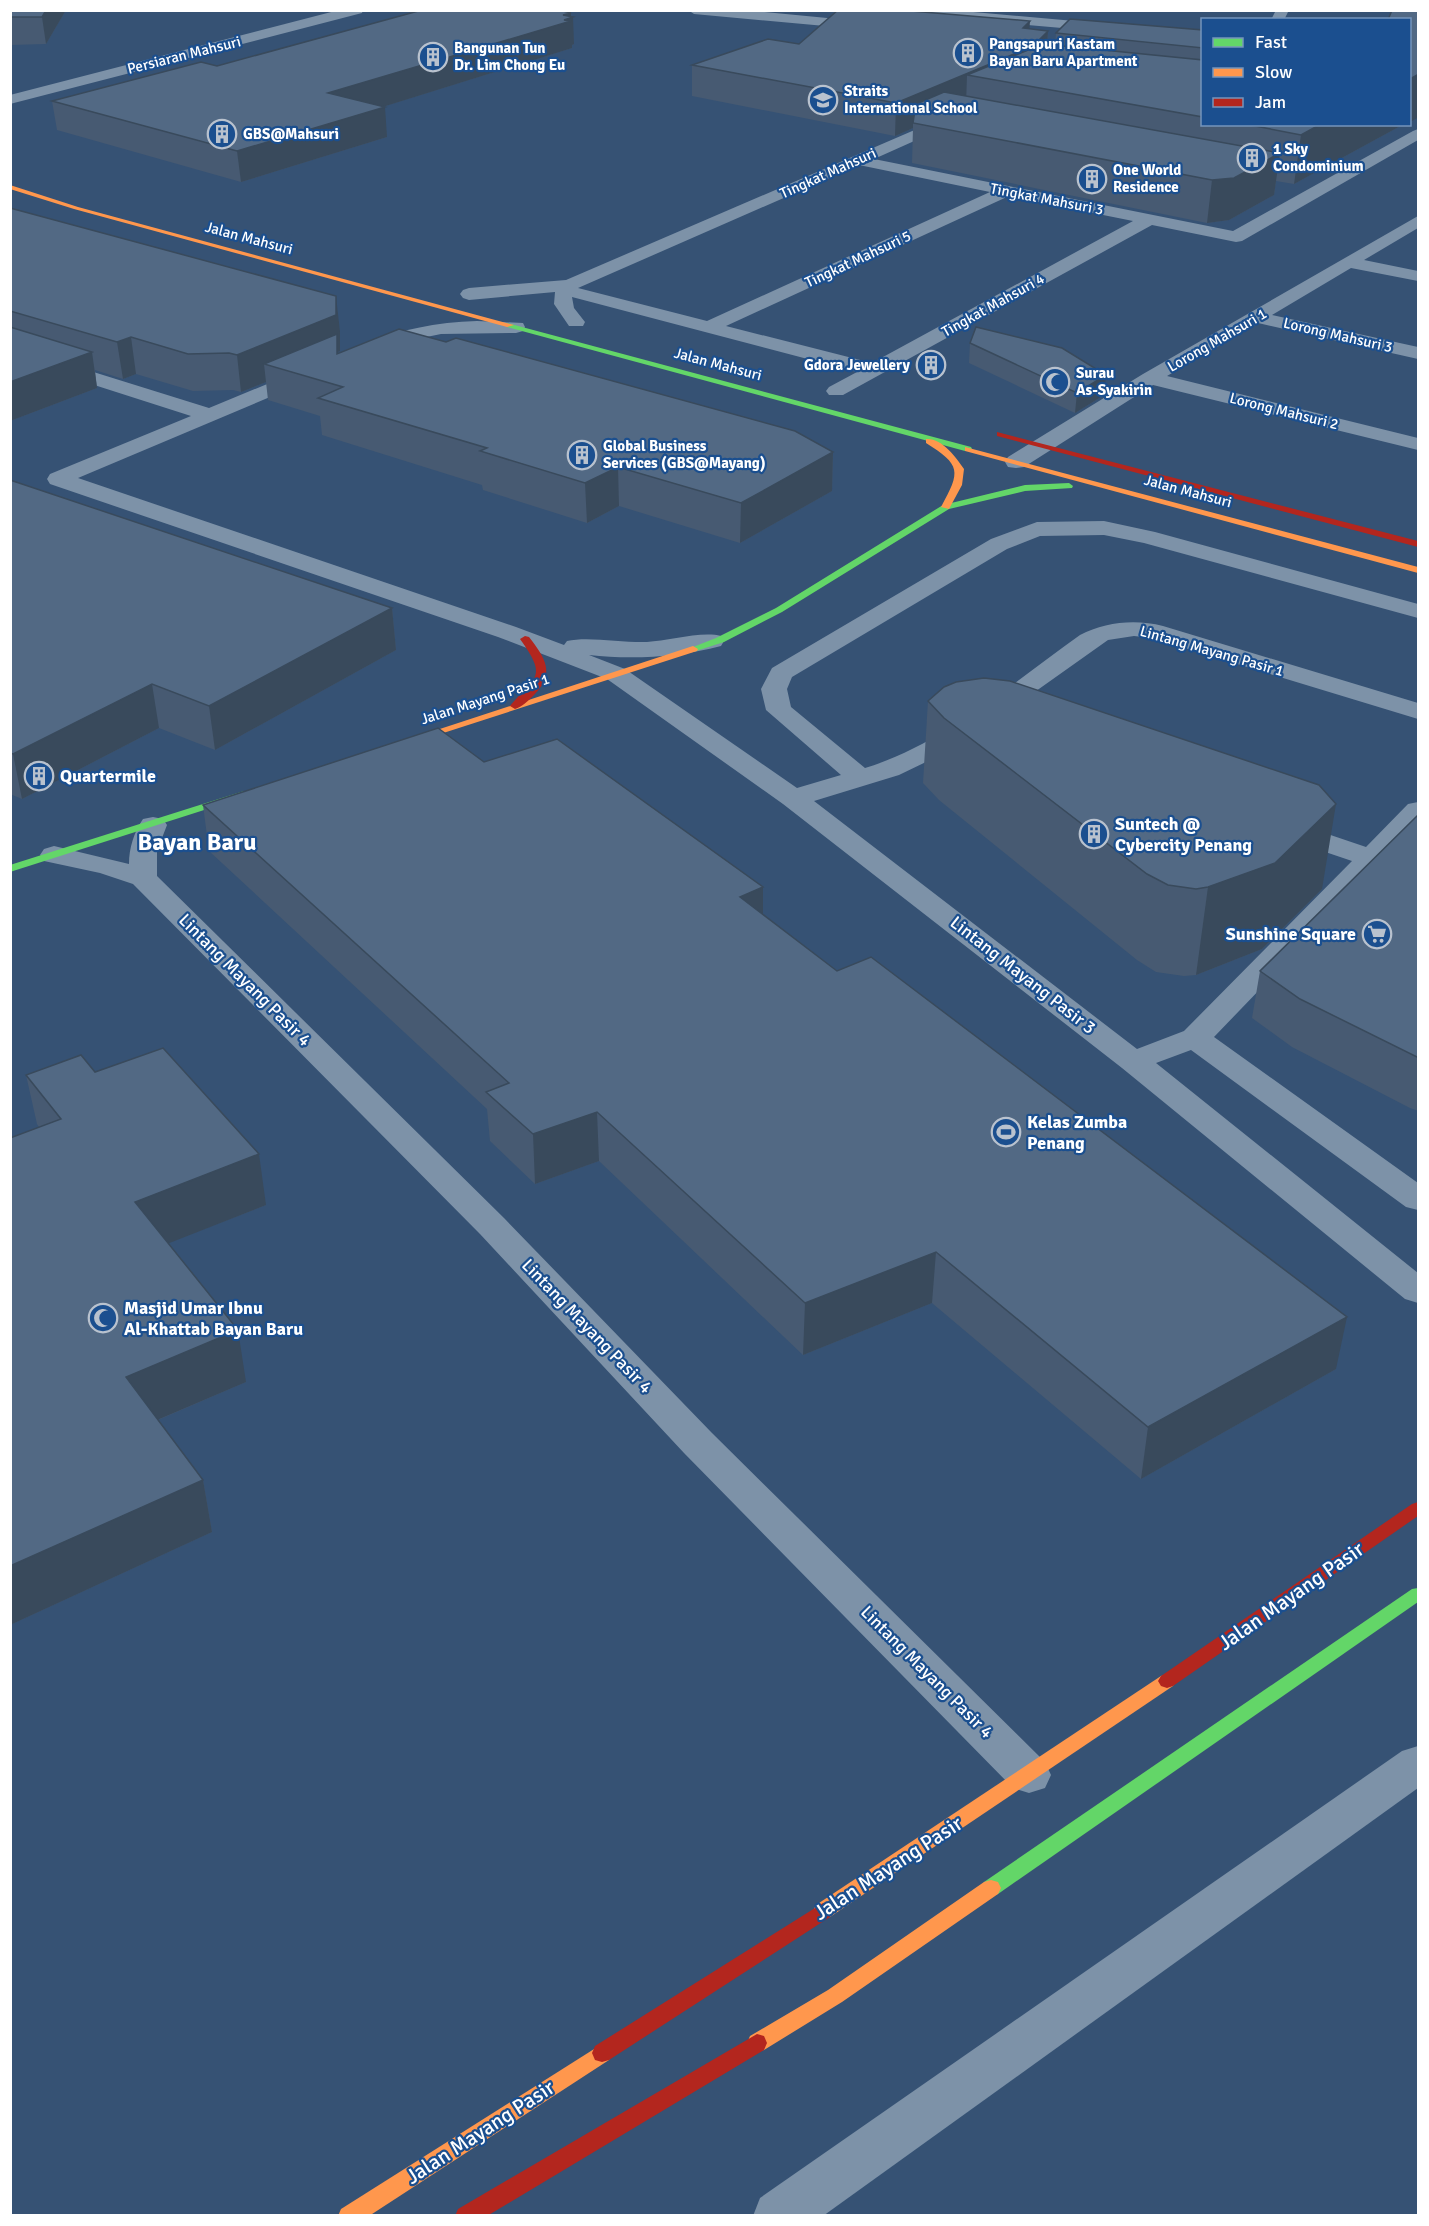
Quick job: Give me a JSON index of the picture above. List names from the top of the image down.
{
  "streets": {
    "street": [
      "Persiaran Mahsuri",
      "Tingkat Mahsuri",
      "Tingkat Mahsuri 3",
      "Jalan Mahsuri",
      "Tingkat Mahsuri 5",
      "Tingkat Mahsuri 4",
      "Lorong Mahsuri 3",
      "Lorong Mahsuri 1",
      "Lorong Mahsuri 2",
      "Lintang Mayang Pasir 1",
      "Jalan Mayang Pasir 1",
      "Lintang Mayang Pasir 3",
      "Lintang Mayang Pasir 4",
      "Jalan Mayang Pasir"
    ]
  },
  "crossings": [
    ["Tingkat Mahsuri", "Tingkat Mahsuri 3"],
    ["Tingkat Mahsuri 3", "Tingkat Mahsuri 5"],
    ["Tingkat Mahsuri 3", "Tingkat Mahsuri 4"],
    ["Jalan Mahsuri", "Lorong Mahsuri 1"],
    ["Jalan Mahsuri", "Jalan Mayang Pasir 1"],
    ["Lorong Mahsuri 3", "Lorong Mahsuri 1"],
    ["Lorong Mahsuri 1", "Lorong Mahsuri 2"],
    ["Lintang Mayang Pasir 1", "Lintang Mayang Pasir 3"],
    ["Jalan Mayang Pasir 1", "Lintang Mayang Pasir 3"],
    ["Lintang Mayang Pasir 4", "Jalan Mayang Pasir"]
  ],
  "districts": ["Bayan Baru"],
  "places": {
    "building": [
      "Pangsapuri Kastam Bayan Baru Apartment",
      "Bangunan Tun Dr. Lim Chong Eu",
      "GBS@Mahsuri",
      "1 Sky Condominium",
      "One World Residence",
      "Gdora Jewellery",
      "Global Business Services (GBS@Mayang)",
      "Quartermile",
      "Suntech @ Cybercity Penang"
    ],
    "school or university": ["Straits International School"],
    "mosque": ["Surau As-Syakirin", "Masjid Umar Ibnu Al-Khattab Bayan Baru"],
    "supermarket": ["Sunshine Square"],
    "sports": ["Kelas Zumba Penang"]
  },
  "legend": ["Fast", "Slow", "Jam"]
}
